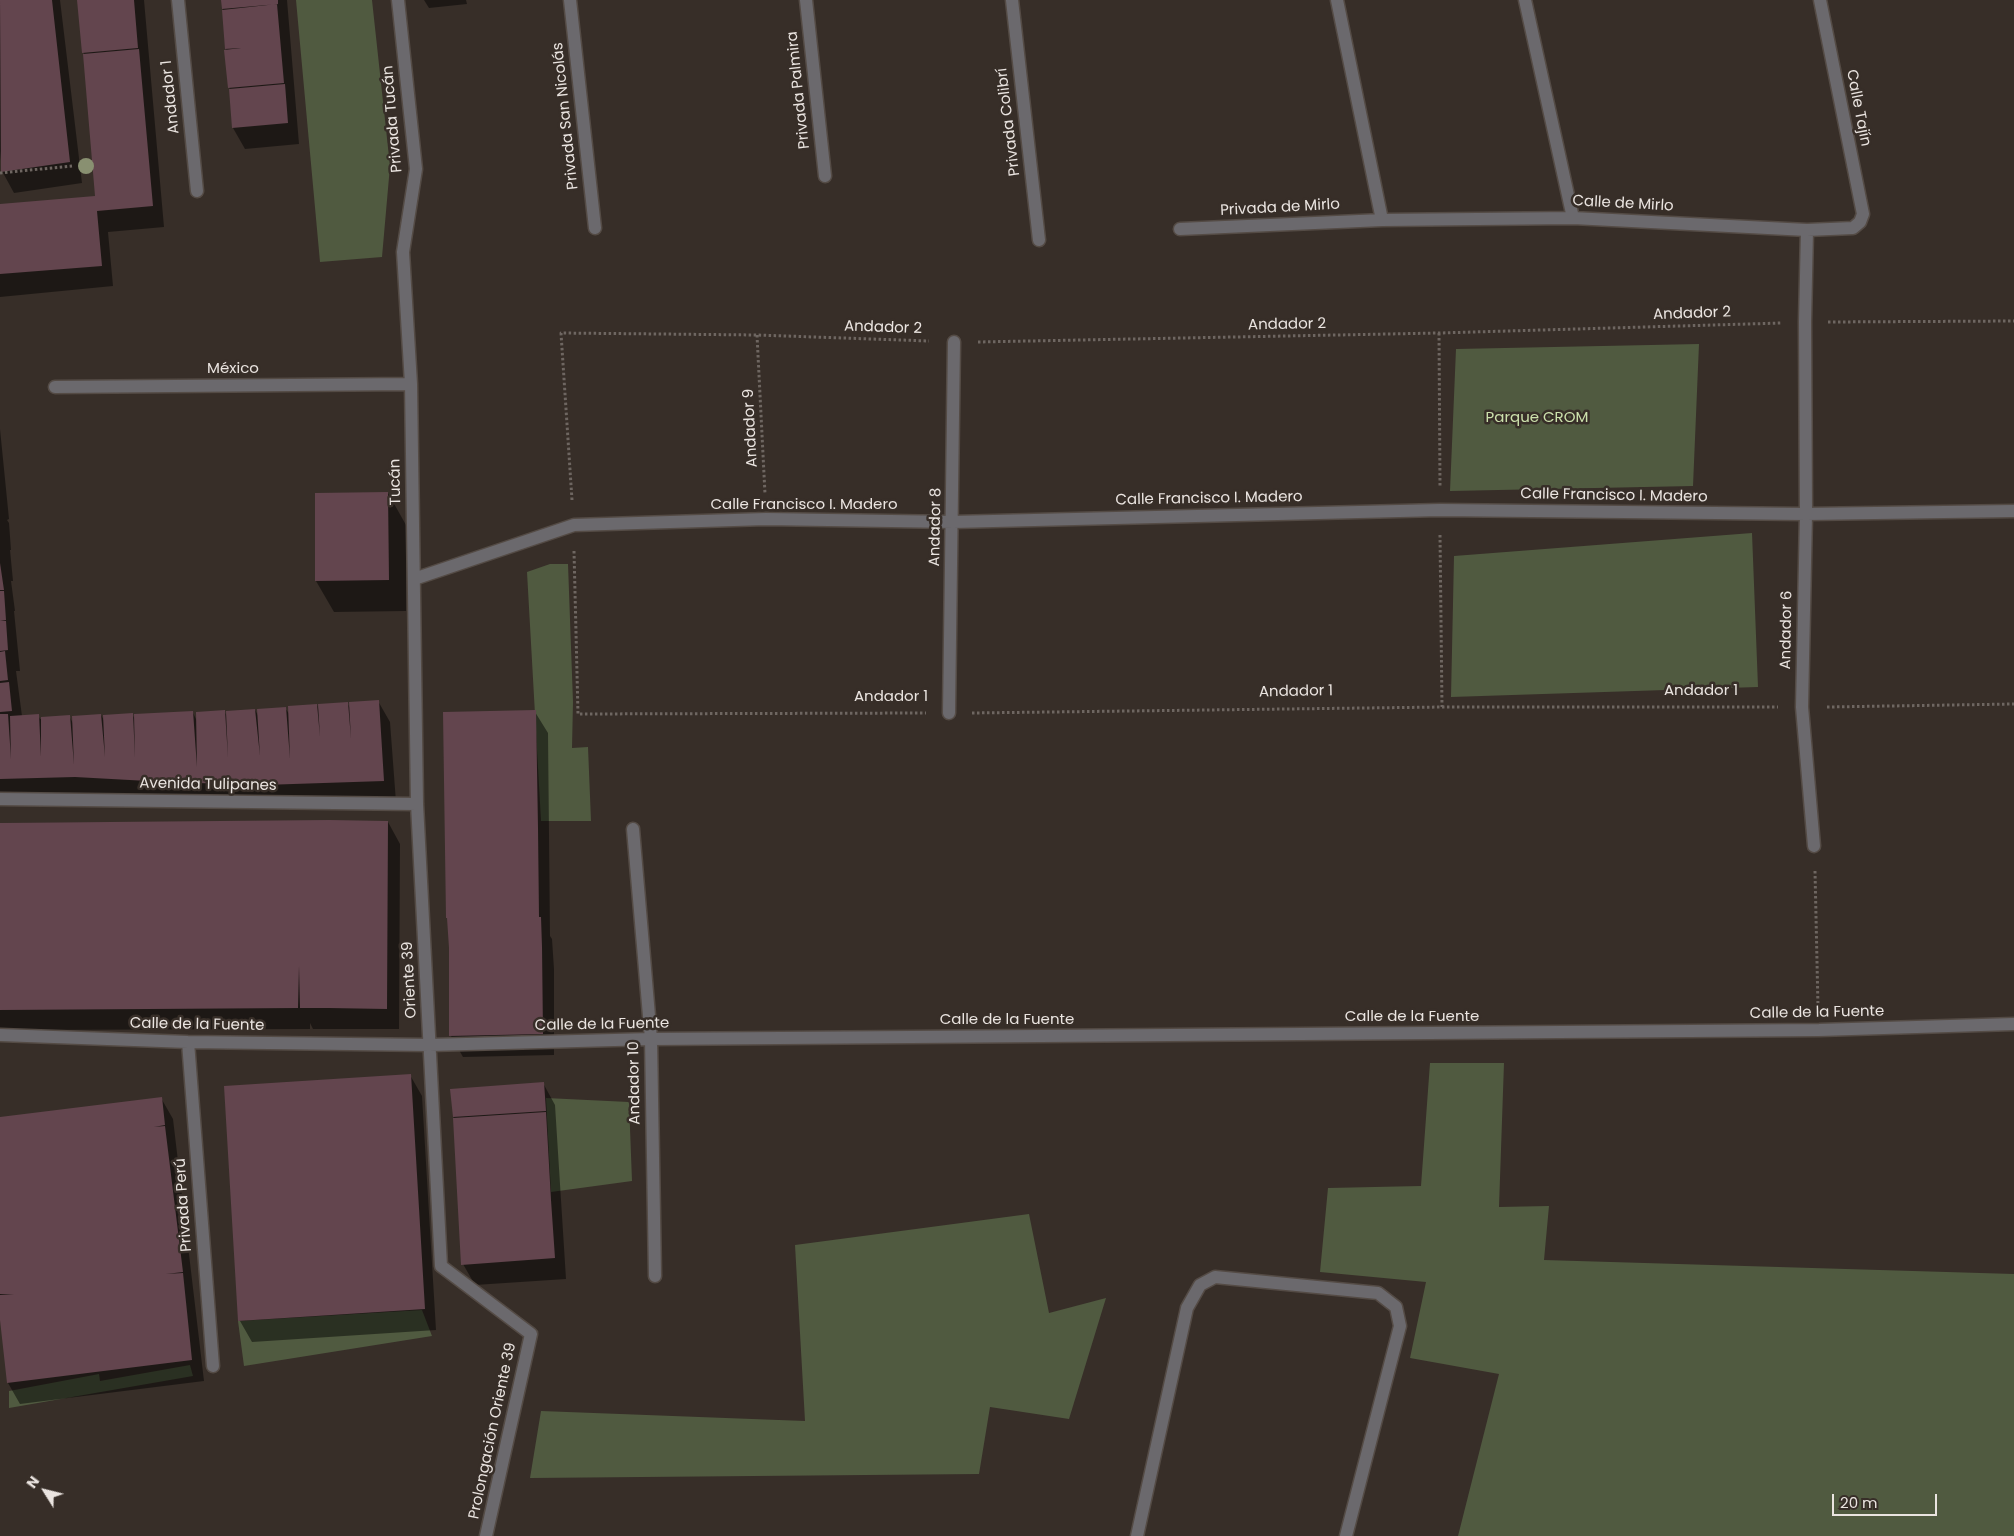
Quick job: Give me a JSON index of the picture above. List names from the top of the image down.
{
  "streets": {
    "street": [
      "Privada Palmira",
      "Andador 1",
      "Calle Tajín",
      "Privada San Nicolás",
      "Privada Tucán",
      "Privada Colibrí",
      "Calle de Mirlo",
      "Privada de Mirlo",
      "México",
      "Tucán",
      "Calle Francisco I. Madero",
      "Andador 8",
      "Andador 6",
      "Avenida Tulipanes",
      "Oriente 39",
      "Calle de la Fuente",
      "Andador 10",
      "Privada Perú",
      "Prolongación Oriente 39"
    ],
    "path": ["Andador 2", "Andador 9"]
  },
  "crossings": [
    ["Andador 1", "Andador 8"],
    ["Andador 1", "Andador 6"],
    ["Calle Tajín", "Calle de Mirlo"],
    ["Privada Tucán", "México"],
    ["Privada Tucán", "Tucán"],
    ["Calle de Mirlo", "Privada de Mirlo"],
    ["Calle de Mirlo", "Andador 6"],
    ["Andador 2", "Andador 9"],
    ["Andador 2", "Andador 8"],
    ["Andador 2", "Andador 6"],
    ["México", "Tucán"],
    ["Andador 9", "Calle Francisco I. Madero"],
    ["Tucán", "Calle Francisco I. Madero"],
    ["Tucán", "Oriente 39"],
    ["Calle Francisco I. Madero", "Andador 8"],
    ["Calle Francisco I. Madero", "Andador 6"],
    ["Calle Francisco I. Madero", "Oriente 39"],
    ["Avenida Tulipanes", "Oriente 39"],
    ["Oriente 39", "Calle de la Fuente"],
    ["Oriente 39", "Prolongación Oriente 39"],
    ["Calle de la Fuente", "Andador 10"],
    ["Calle de la Fuente", "Privada Perú"]
  ],
  "parks": ["Parque CROM"],
  "scale_bar": "20 m",
  "north": "top left"
}
